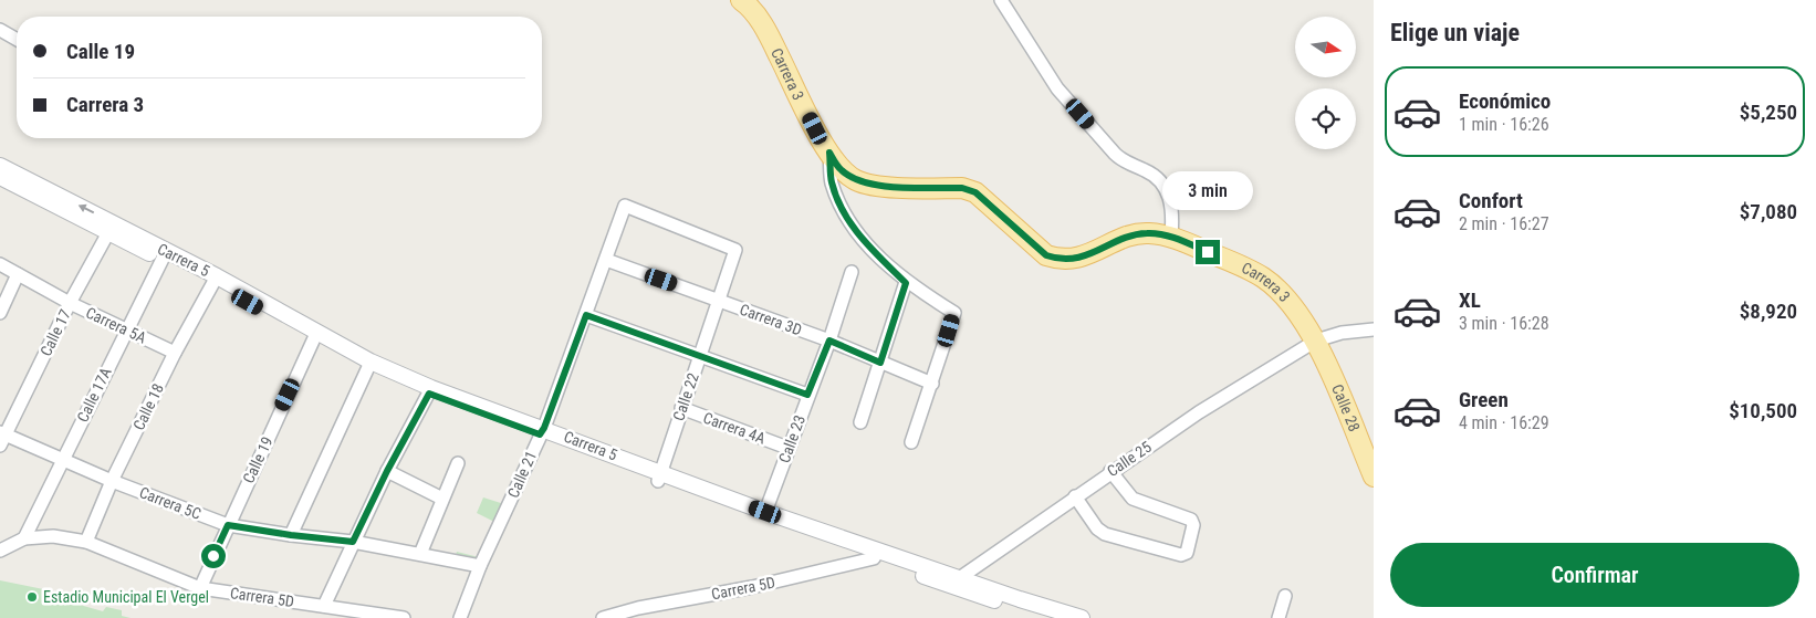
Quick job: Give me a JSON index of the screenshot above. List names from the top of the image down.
{
  "streets": {
    "main road": ["Carrera 3", "Calle 28"],
    "street": [
      "Carrera 5",
      "Carrera 3D",
      "Carrera 5A",
      "Calle 17",
      "Calle 17A",
      "Calle 22",
      "Calle 18",
      "Carrera 4A",
      "Calle 23",
      "Calle 25",
      "Calle 19",
      "Calle 21",
      "Carrera 5C",
      "Carrera 5D"
    ]
  },
  "crossings": [
    ["Carrera 3", "Calle 28"],
    ["Carrera 3", "Calle 25"],
    ["Carrera 5", "Calle 17"],
    ["Carrera 5", "Calle 17A"],
    ["Carrera 5", "Calle 22"],
    ["Carrera 5", "Calle 18"],
    ["Carrera 5", "Calle 23"],
    ["Carrera 5", "Calle 25"],
    ["Carrera 5", "Calle 19"],
    ["Carrera 5", "Calle 21"],
    ["Carrera 5", "Carrera 5D"],
    ["Carrera 3D", "Calle 22"],
    ["Carrera 3D", "Calle 23"],
    ["Carrera 3D", "Calle 21"],
    ["Carrera 5A", "Calle 17"],
    ["Carrera 5A", "Calle 17A"],
    ["Carrera 5A", "Calle 18"],
    ["Calle 17", "Carrera 5C"],
    ["Calle 17A", "Carrera 5C"],
    ["Calle 17A", "Carrera 5D"],
    ["Calle 22", "Carrera 4A"],
    ["Calle 22", "Calle 21"],
    ["Calle 18", "Carrera 5C"],
    ["Calle 18", "Carrera 5D"],
    ["Calle 28", "Calle 25"],
    ["Carrera 4A", "Calle 23"],
    ["Calle 19", "Carrera 5C"],
    ["Calle 19", "Carrera 5D"],
    ["Calle 21", "Carrera 5C"]
  ],
  "places": ["Estadio Municipal El Vergel"],
  "north": "right",
  "page": {
    "heading": "Elige un viaje",
    "banner": ["Calle 19", "Carrera 3"],
    "list": [
      {
        "name": "Económico",
        "note": "1 min · 16:26",
        "value": "$5,250"
      },
      {
        "name": "Confort",
        "note": "2 min · 16:27",
        "value": "$7,080"
      },
      {
        "name": "XL",
        "note": "3 min · 16:28",
        "value": "$8,920"
      },
      {
        "name": "Green",
        "note": "4 min · 16:29",
        "value": "$10,500"
      }
    ],
    "bubble": "3 min",
    "buttons": "Confirmar"
  }
}
